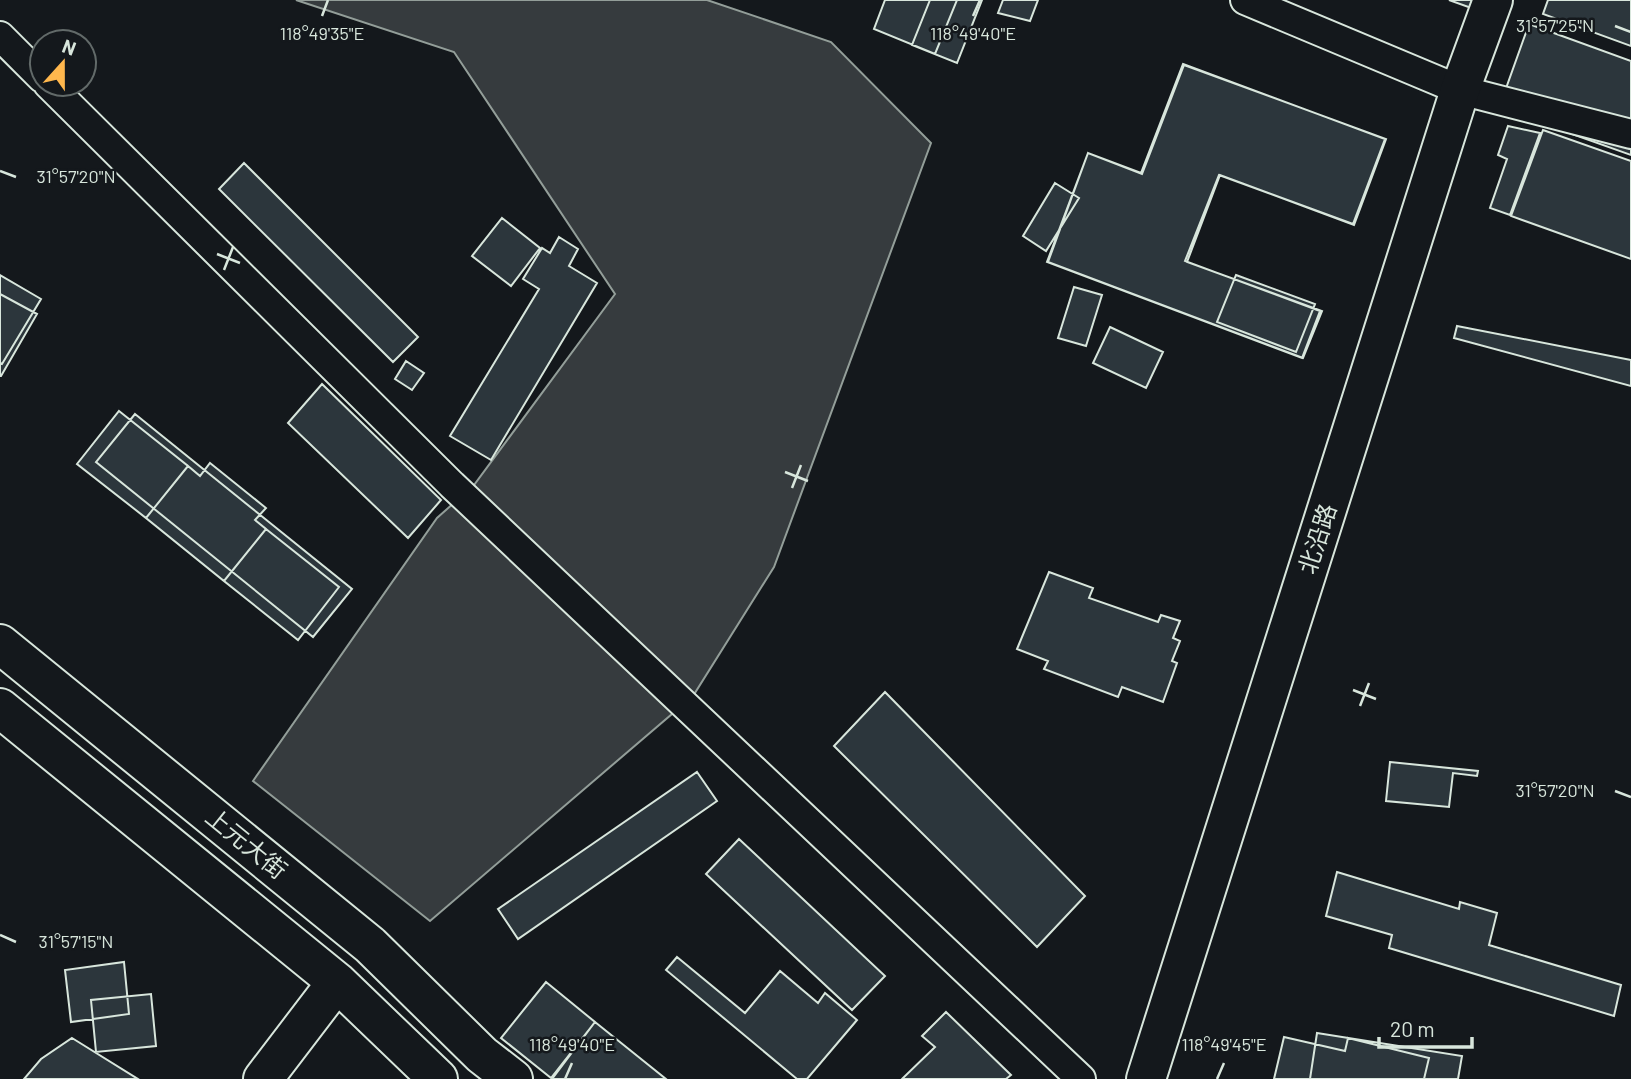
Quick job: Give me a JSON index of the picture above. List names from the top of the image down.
{
  "streets": {
    "main road": ["北沿路", "上元大街"]
  },
  "scale_bar": "20 m",
  "north": "top",
  "coordinates": [
    "31°57'25\"N",
    "118°49'35\"E",
    "118°49'40\"E",
    "31°57'20\"N",
    "31°57'15\"N",
    "118°49'45\"E"
  ]
}
